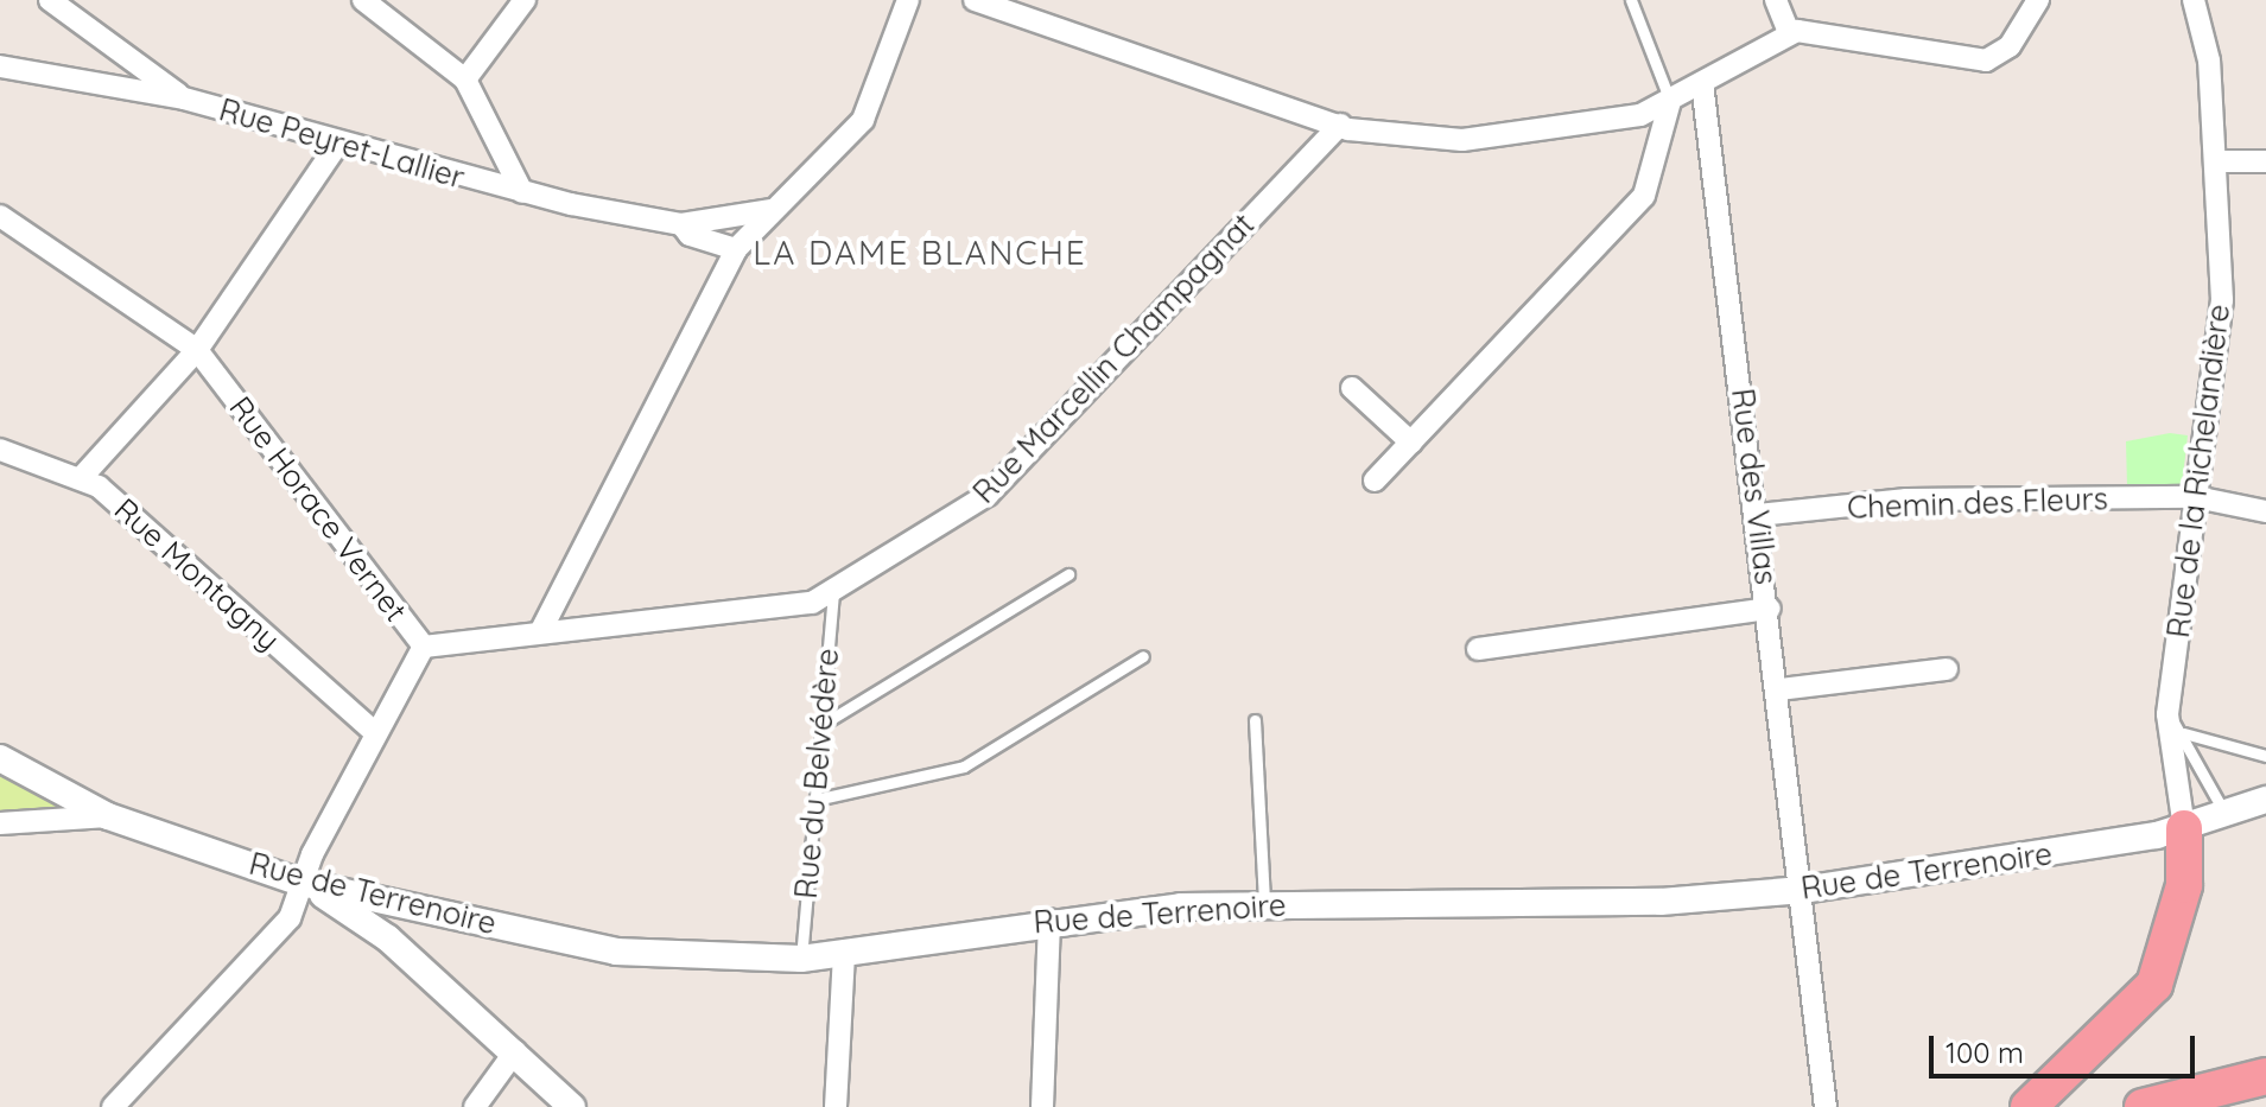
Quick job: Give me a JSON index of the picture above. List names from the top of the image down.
{
  "streets": {
    "street": [
      "Rue Peyret-Lallier",
      "Rue Marcellin Champagnat",
      "Rue de la Richelandière",
      "Rue des Villas",
      "Chemin des Fleurs",
      "Rue Horace Vernet",
      "Rue Montagny",
      "Rue de Terrenoire"
    ],
    "lane": ["Rue du Belvédère"]
  },
  "crossings": [
    ["Rue Marcellin Champagnat", "Rue Horace Vernet"],
    ["Rue Marcellin Champagnat", "Rue du Belvédère"],
    ["Rue de la Richelandière", "Chemin des Fleurs"],
    ["Rue de la Richelandière", "Rue de Terrenoire"],
    ["Rue des Villas", "Chemin des Fleurs"],
    ["Rue des Villas", "Rue de Terrenoire"],
    ["Rue Horace Vernet", "Rue Montagny"],
    ["Rue Horace Vernet", "Rue de Terrenoire"],
    ["Rue du Belvédère", "Rue de Terrenoire"]
  ],
  "districts": ["LA DAME BLANCHE"],
  "scale_bar": "100 m"
}
